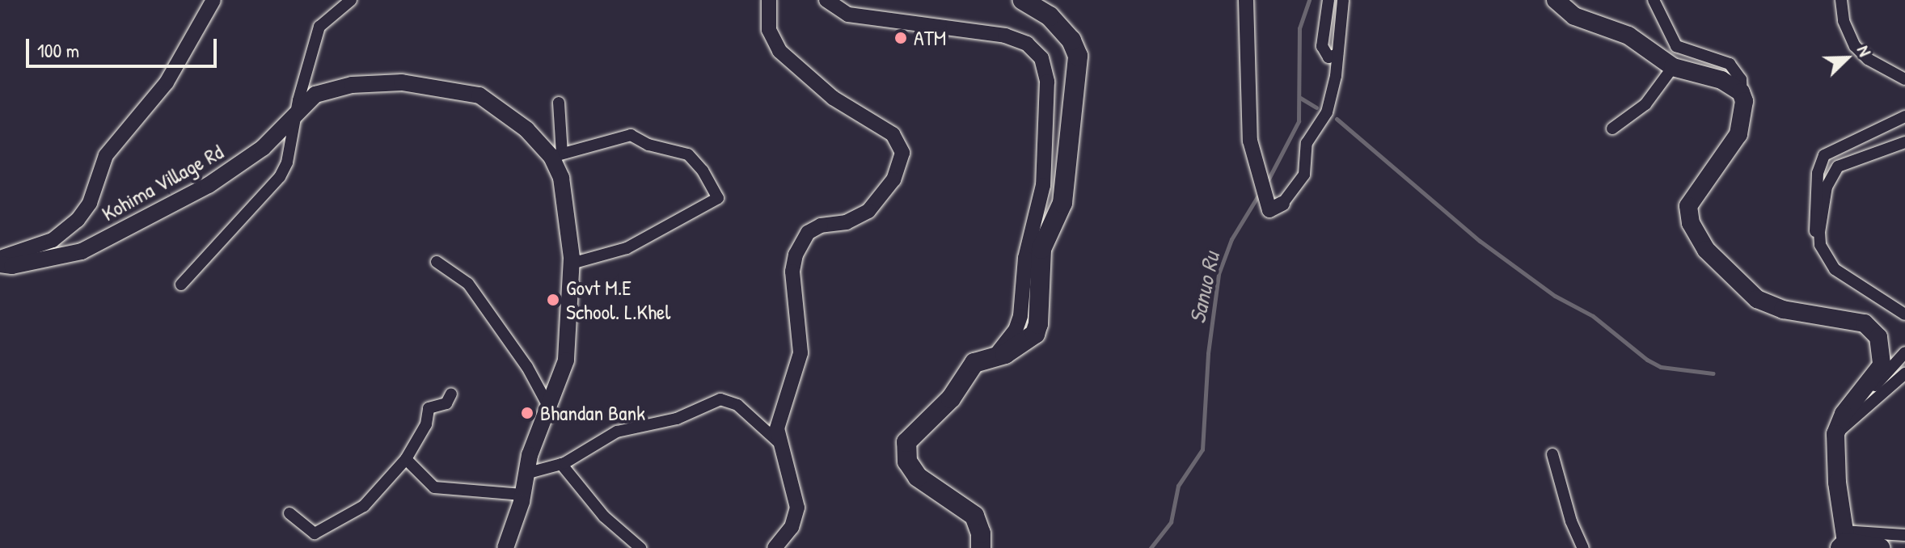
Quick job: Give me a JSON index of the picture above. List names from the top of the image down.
{
  "streets": {
    "main road": ["Kohima Village Rd"]
  },
  "water": ["Sanuo Ru"],
  "places": ["ATM", "Govt M.E School. L.Khel", "Bhandan Bank"],
  "scale_bar": "100 m",
  "north": "top right"
}
